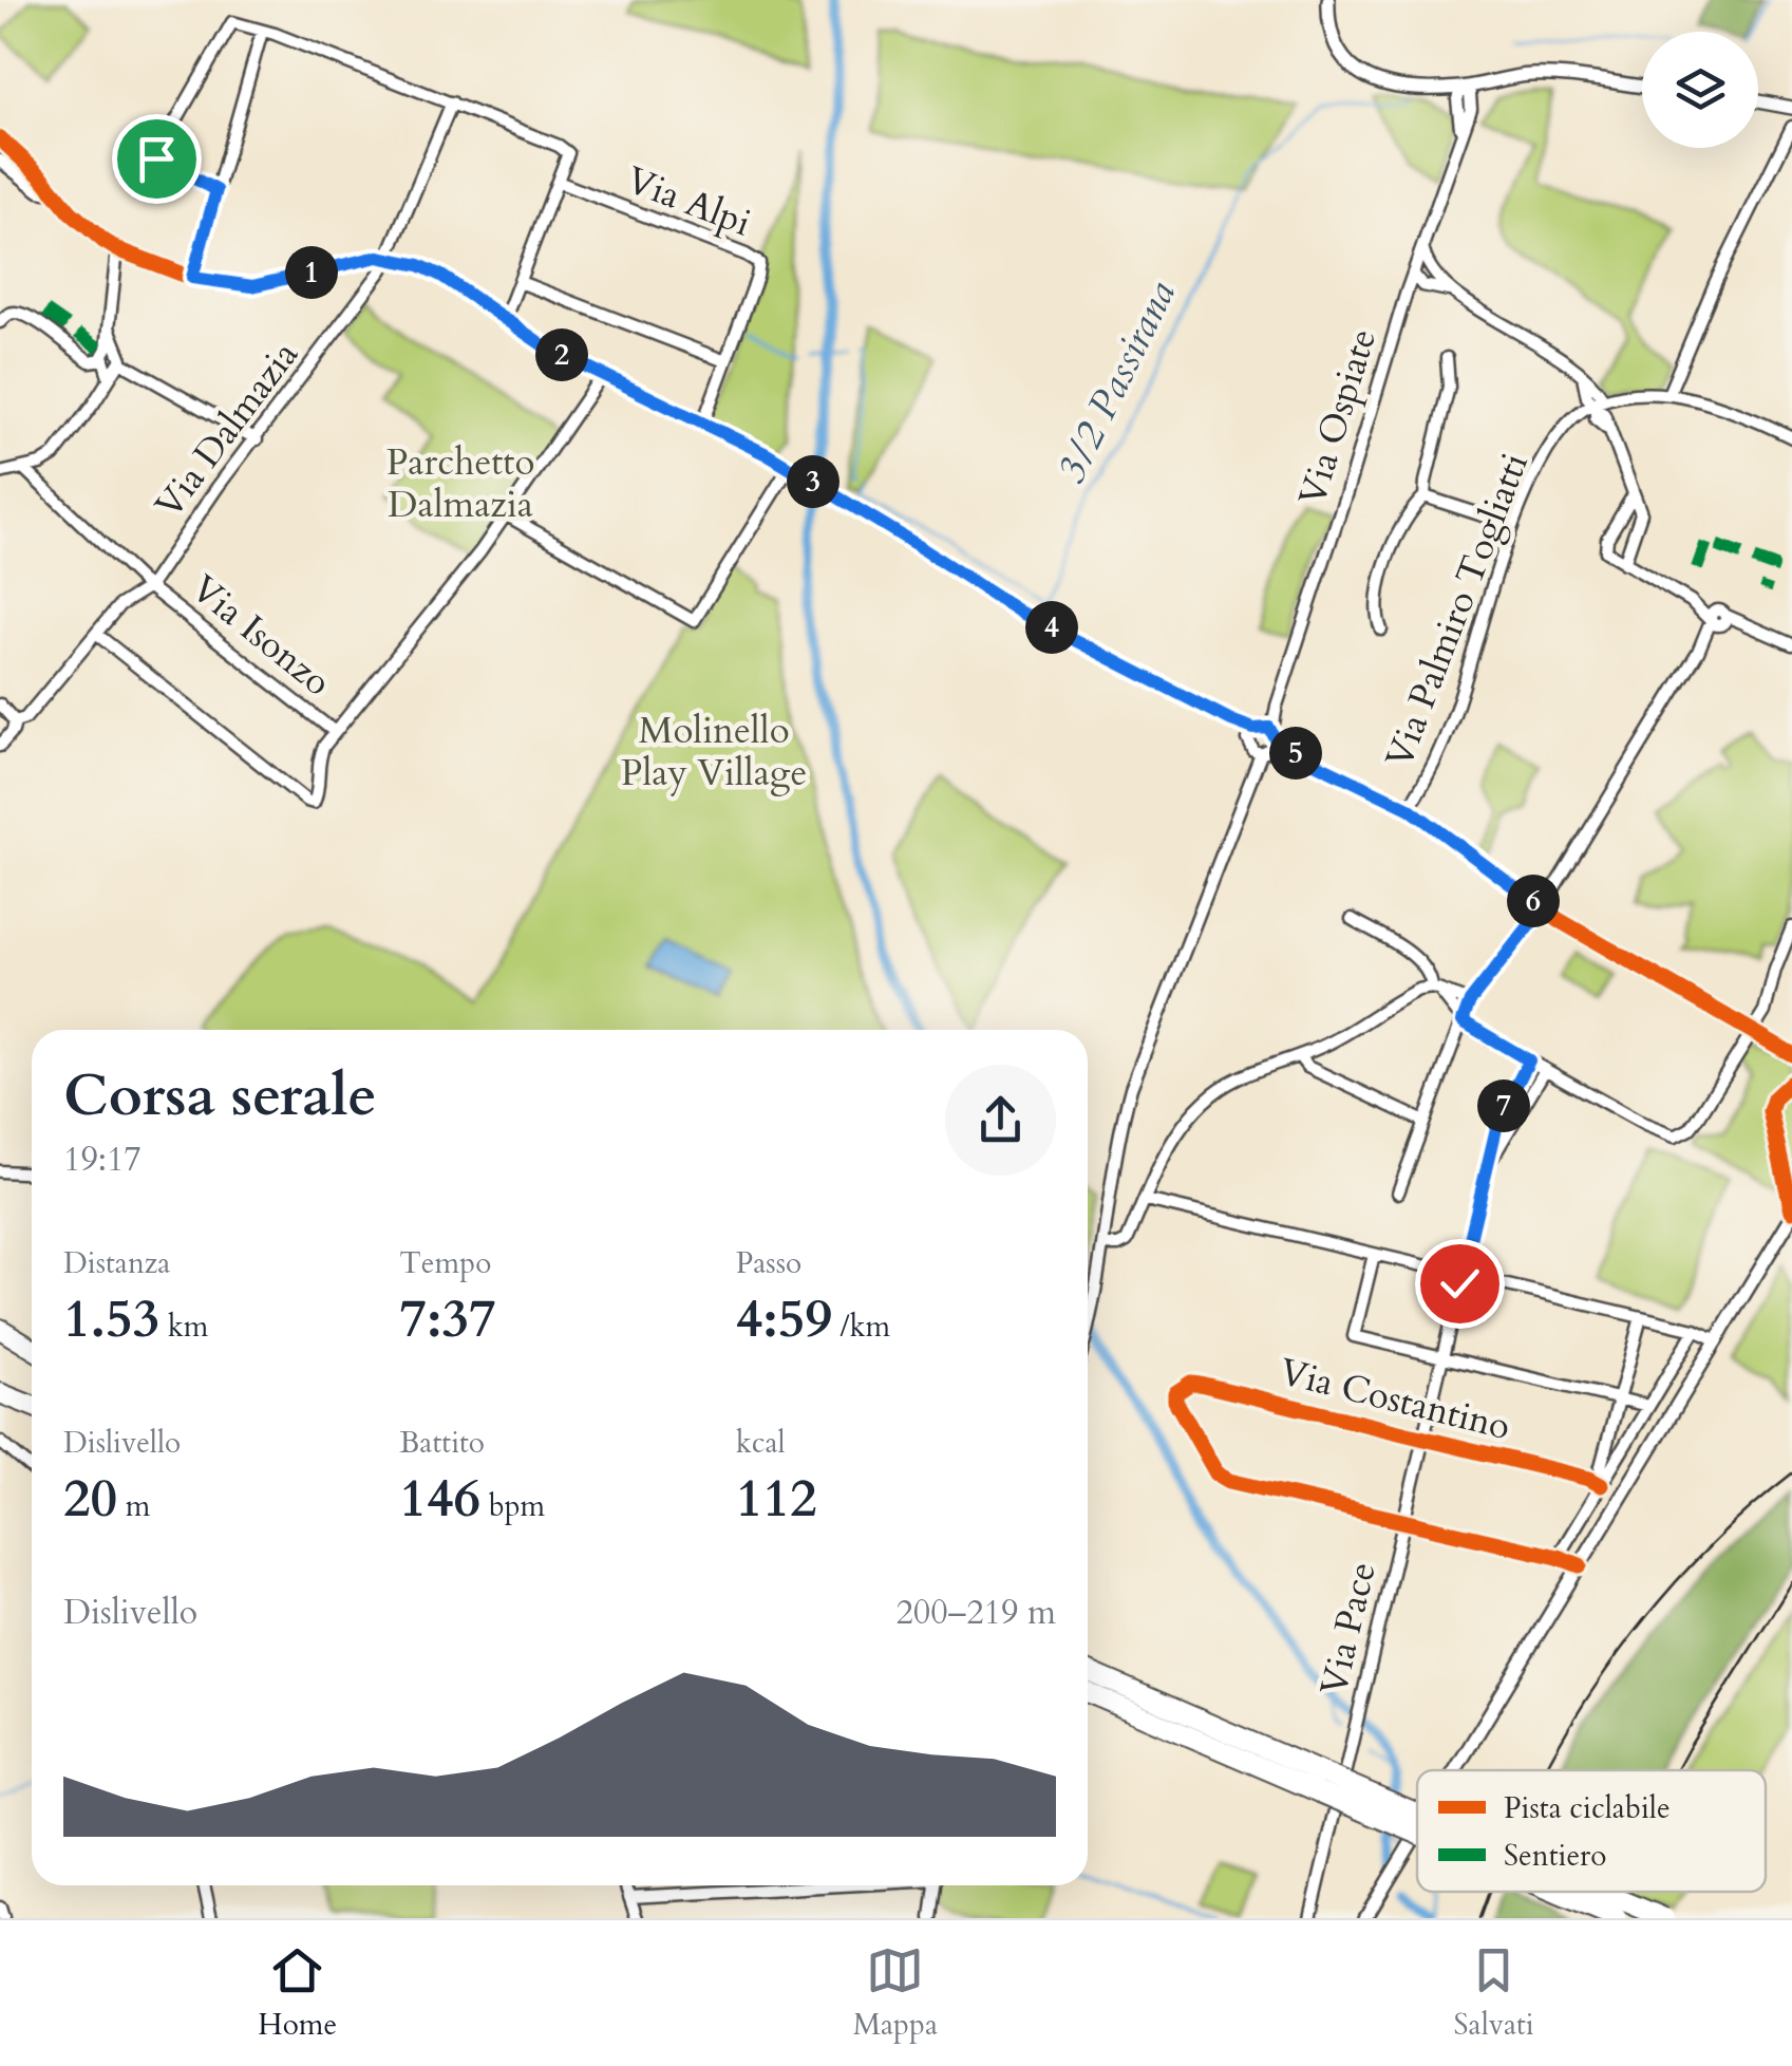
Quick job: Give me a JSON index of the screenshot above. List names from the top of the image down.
{
  "streets": {
    "street": [
      "Via Alpi",
      "Via Ospiate",
      "Via Dalmazia",
      "Via Palmiro Togliatti",
      "Via Isonzo",
      "Via Costantino",
      "Via Pace"
    ]
  },
  "crossings": [
    ["Via Dalmazia", "Via Isonzo"],
    ["Via Costantino", "Via Pace"]
  ],
  "water": ["3/2 Passirana"],
  "parks": ["Parchetto Dalmazia", "Molinello Play Village"],
  "legend": ["Pista ciclabile", "Sentiero"],
  "page": {
    "pins": [
      "1",
      "2",
      "3",
      "4",
      "5",
      "6",
      "7"
    ],
    "heading": ["Corsa serale", "19:17"],
    "stats": [
      ["Distanza", "1.53 km"],
      ["Tempo", "7:37"],
      ["Passo", "4:59 /km"],
      ["Dislivello", "20 m"],
      ["Battito", "146 bpm"],
      ["kcal", "112"]
    ],
    "chart": ["Dislivello", "200–219 m"],
    "tabs": ["Home", "Mappa", "Salvati"]
  }
}
